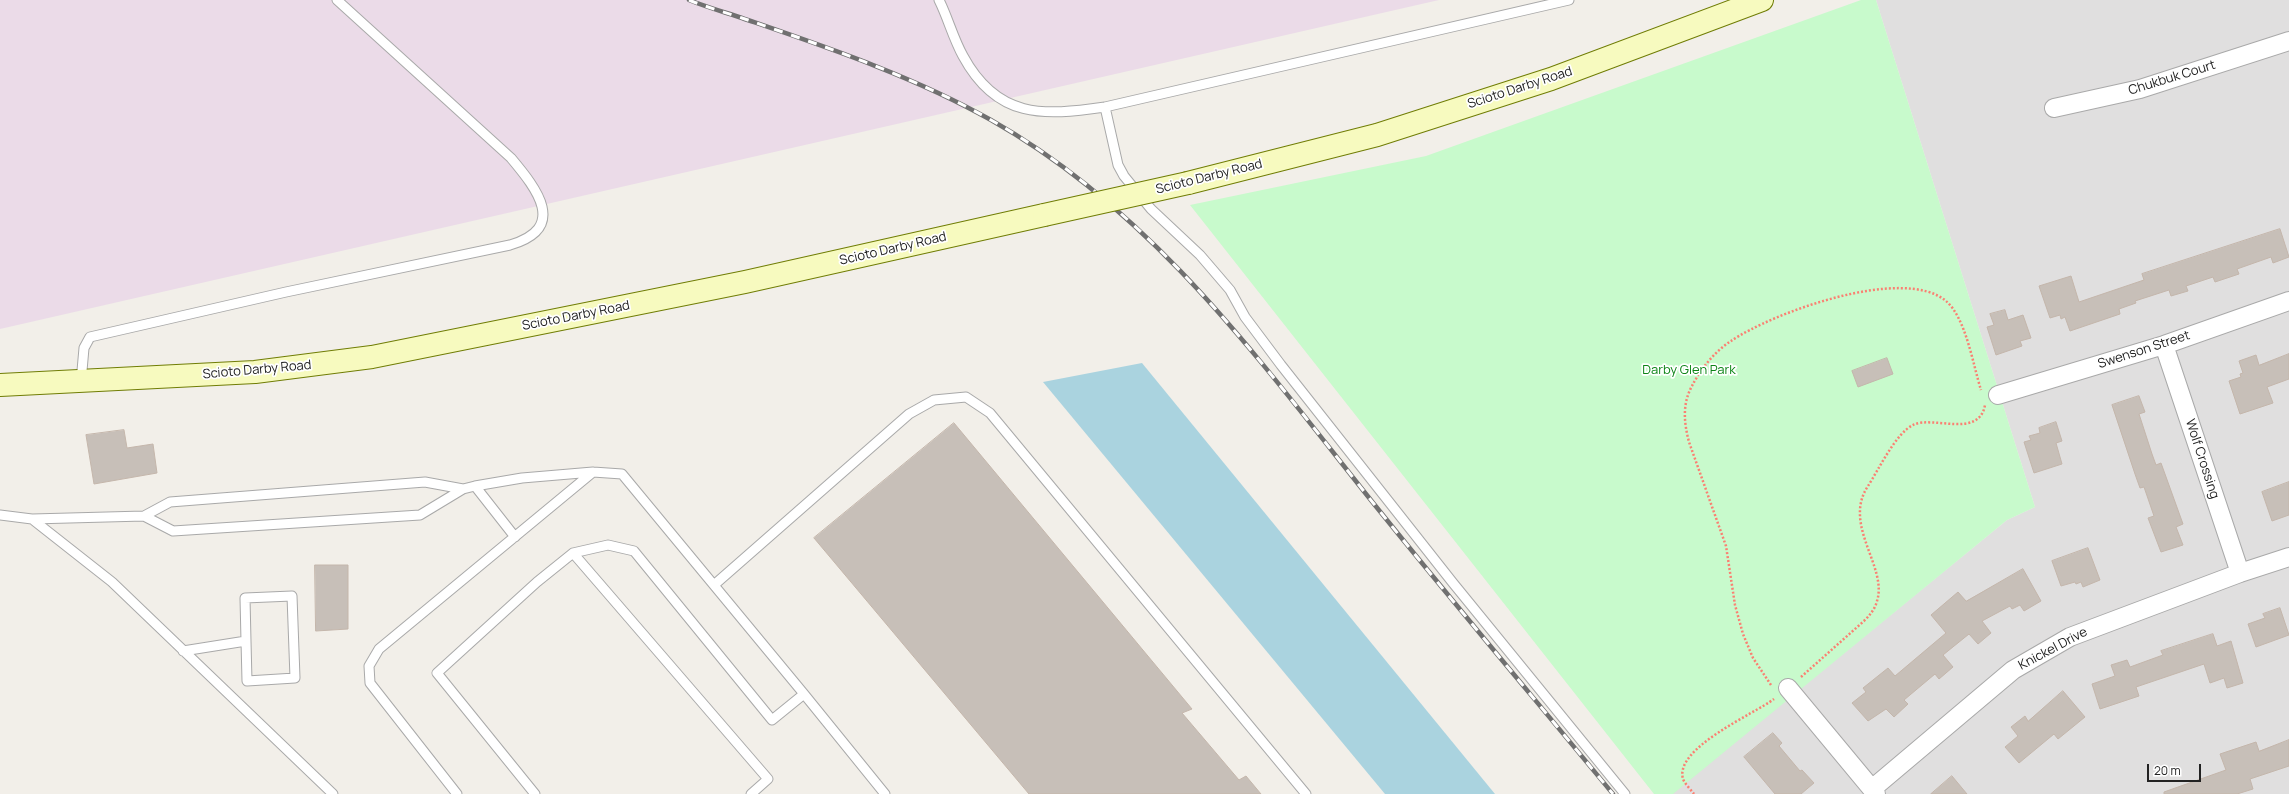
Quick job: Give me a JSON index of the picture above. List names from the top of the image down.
{
  "streets": {
    "main road": ["Scioto Darby Road"],
    "street": [
      "Chukbuk Court",
      "Swenson Street",
      "Wolf Crossing",
      "Knickel Drive"
    ]
  },
  "crossings": [
    ["Swenson Street", "Wolf Crossing"],
    ["Wolf Crossing", "Knickel Drive"]
  ],
  "parks": ["Darby Glen Park"],
  "scale_bar": "20 m"
}
